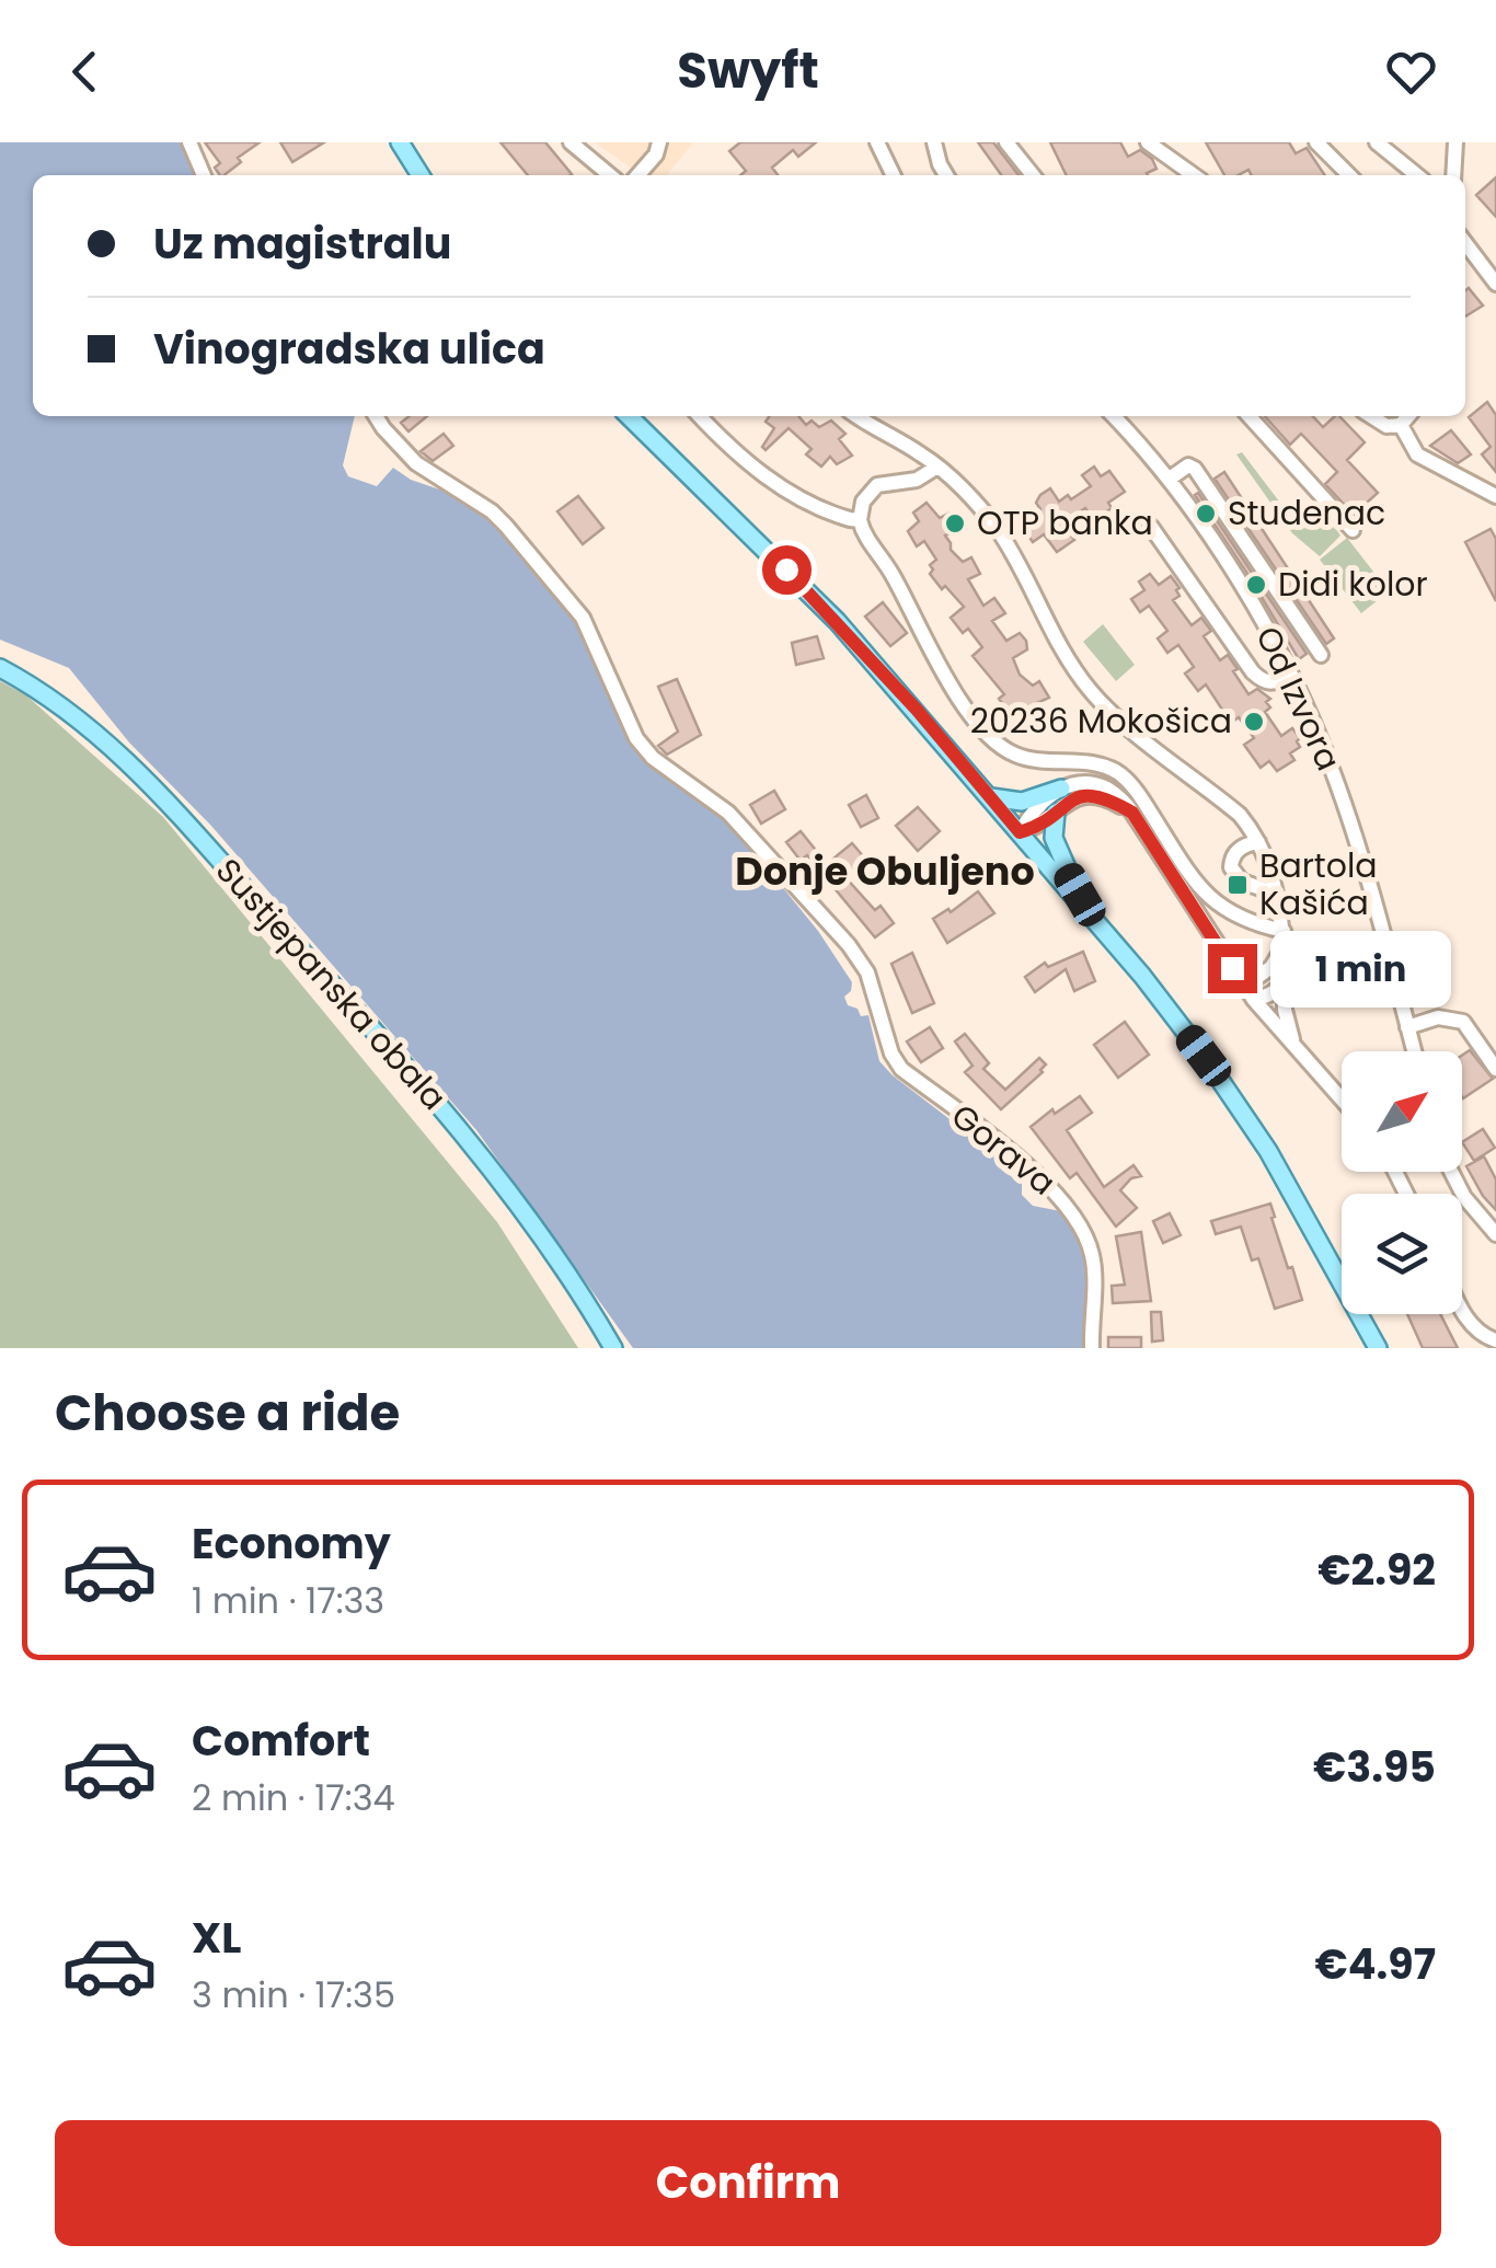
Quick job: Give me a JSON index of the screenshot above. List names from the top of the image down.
{
  "streets": {
    "main road": ["Sustjepanska obala"],
    "street": ["Od Izvora", "Gorava"]
  },
  "districts": ["Donje Obuljeno"],
  "places": {
    "other": [
      "Studenac",
      "OTP banka",
      "Didi kolor",
      "20236 Mokošica"
    ],
    "transit": ["Bartola Kašića"]
  },
  "north": "top right",
  "page": {
    "header": "Swyft",
    "banner": ["Uz magistralu", "Vinogradska ulica"],
    "bubble": "1 min",
    "heading": "Choose a ride",
    "list": [
      {
        "name": "Economy",
        "note": "1 min · 17:33",
        "value": "€2.92"
      },
      {
        "name": "Comfort",
        "note": "2 min · 17:34",
        "value": "€3.95"
      },
      {
        "name": "XL",
        "note": "3 min · 17:35",
        "value": "€4.97"
      }
    ],
    "buttons": "Confirm"
  }
}
